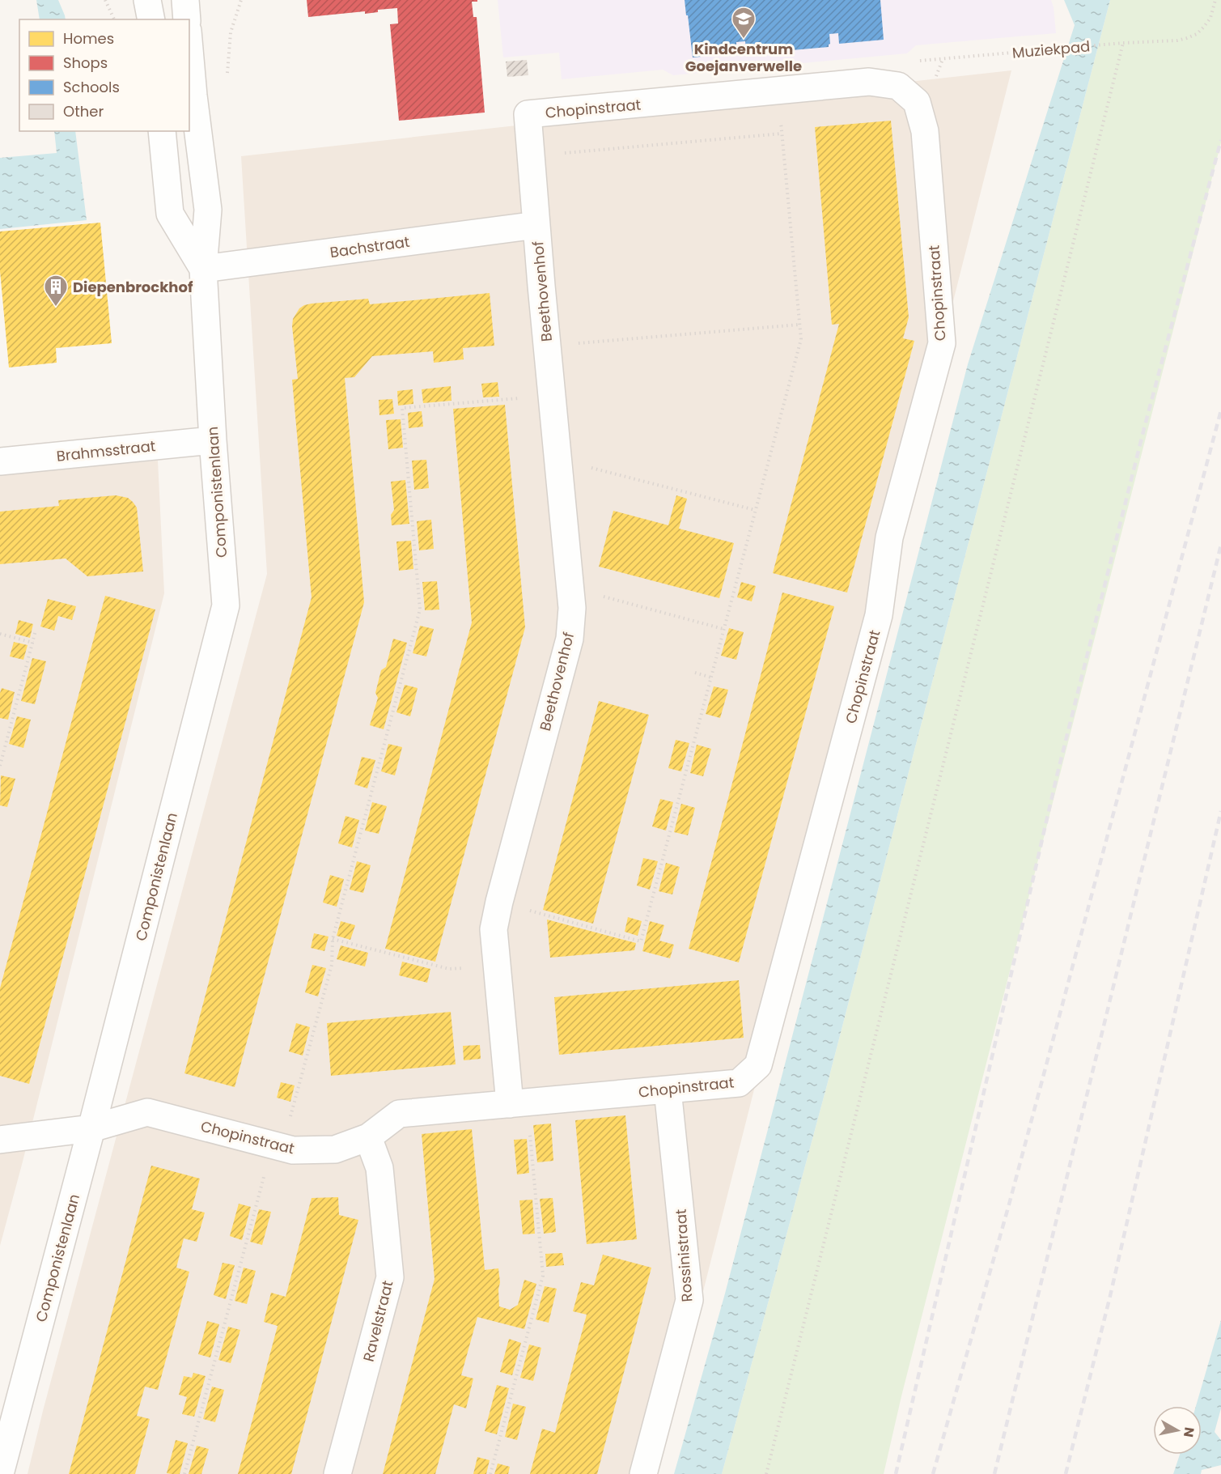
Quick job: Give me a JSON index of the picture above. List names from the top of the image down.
{
  "streets": {
    "street": [
      "Chopinstraat",
      "Bachstraat",
      "Beethovenhof",
      "Brahmsstraat",
      "Componistenlaan",
      "Rossinistraat",
      "Ravelstraat"
    ],
    "path": ["Muziekpad"]
  },
  "crossings": [
    ["Chopinstraat", "Bachstraat"],
    ["Chopinstraat", "Beethovenhof"],
    ["Chopinstraat", "Componistenlaan"],
    ["Chopinstraat", "Rossinistraat"],
    ["Chopinstraat", "Ravelstraat"],
    ["Bachstraat", "Beethovenhof"],
    ["Bachstraat", "Componistenlaan"],
    ["Brahmsstraat", "Componistenlaan"]
  ],
  "places": {
    "school or university": ["Kindcentrum Goejanverwelle"],
    "building": ["Diepenbrockhof"]
  },
  "legend": [
    "Homes",
    "Shops",
    "Schools",
    "Other"
  ],
  "north": "right"
}
